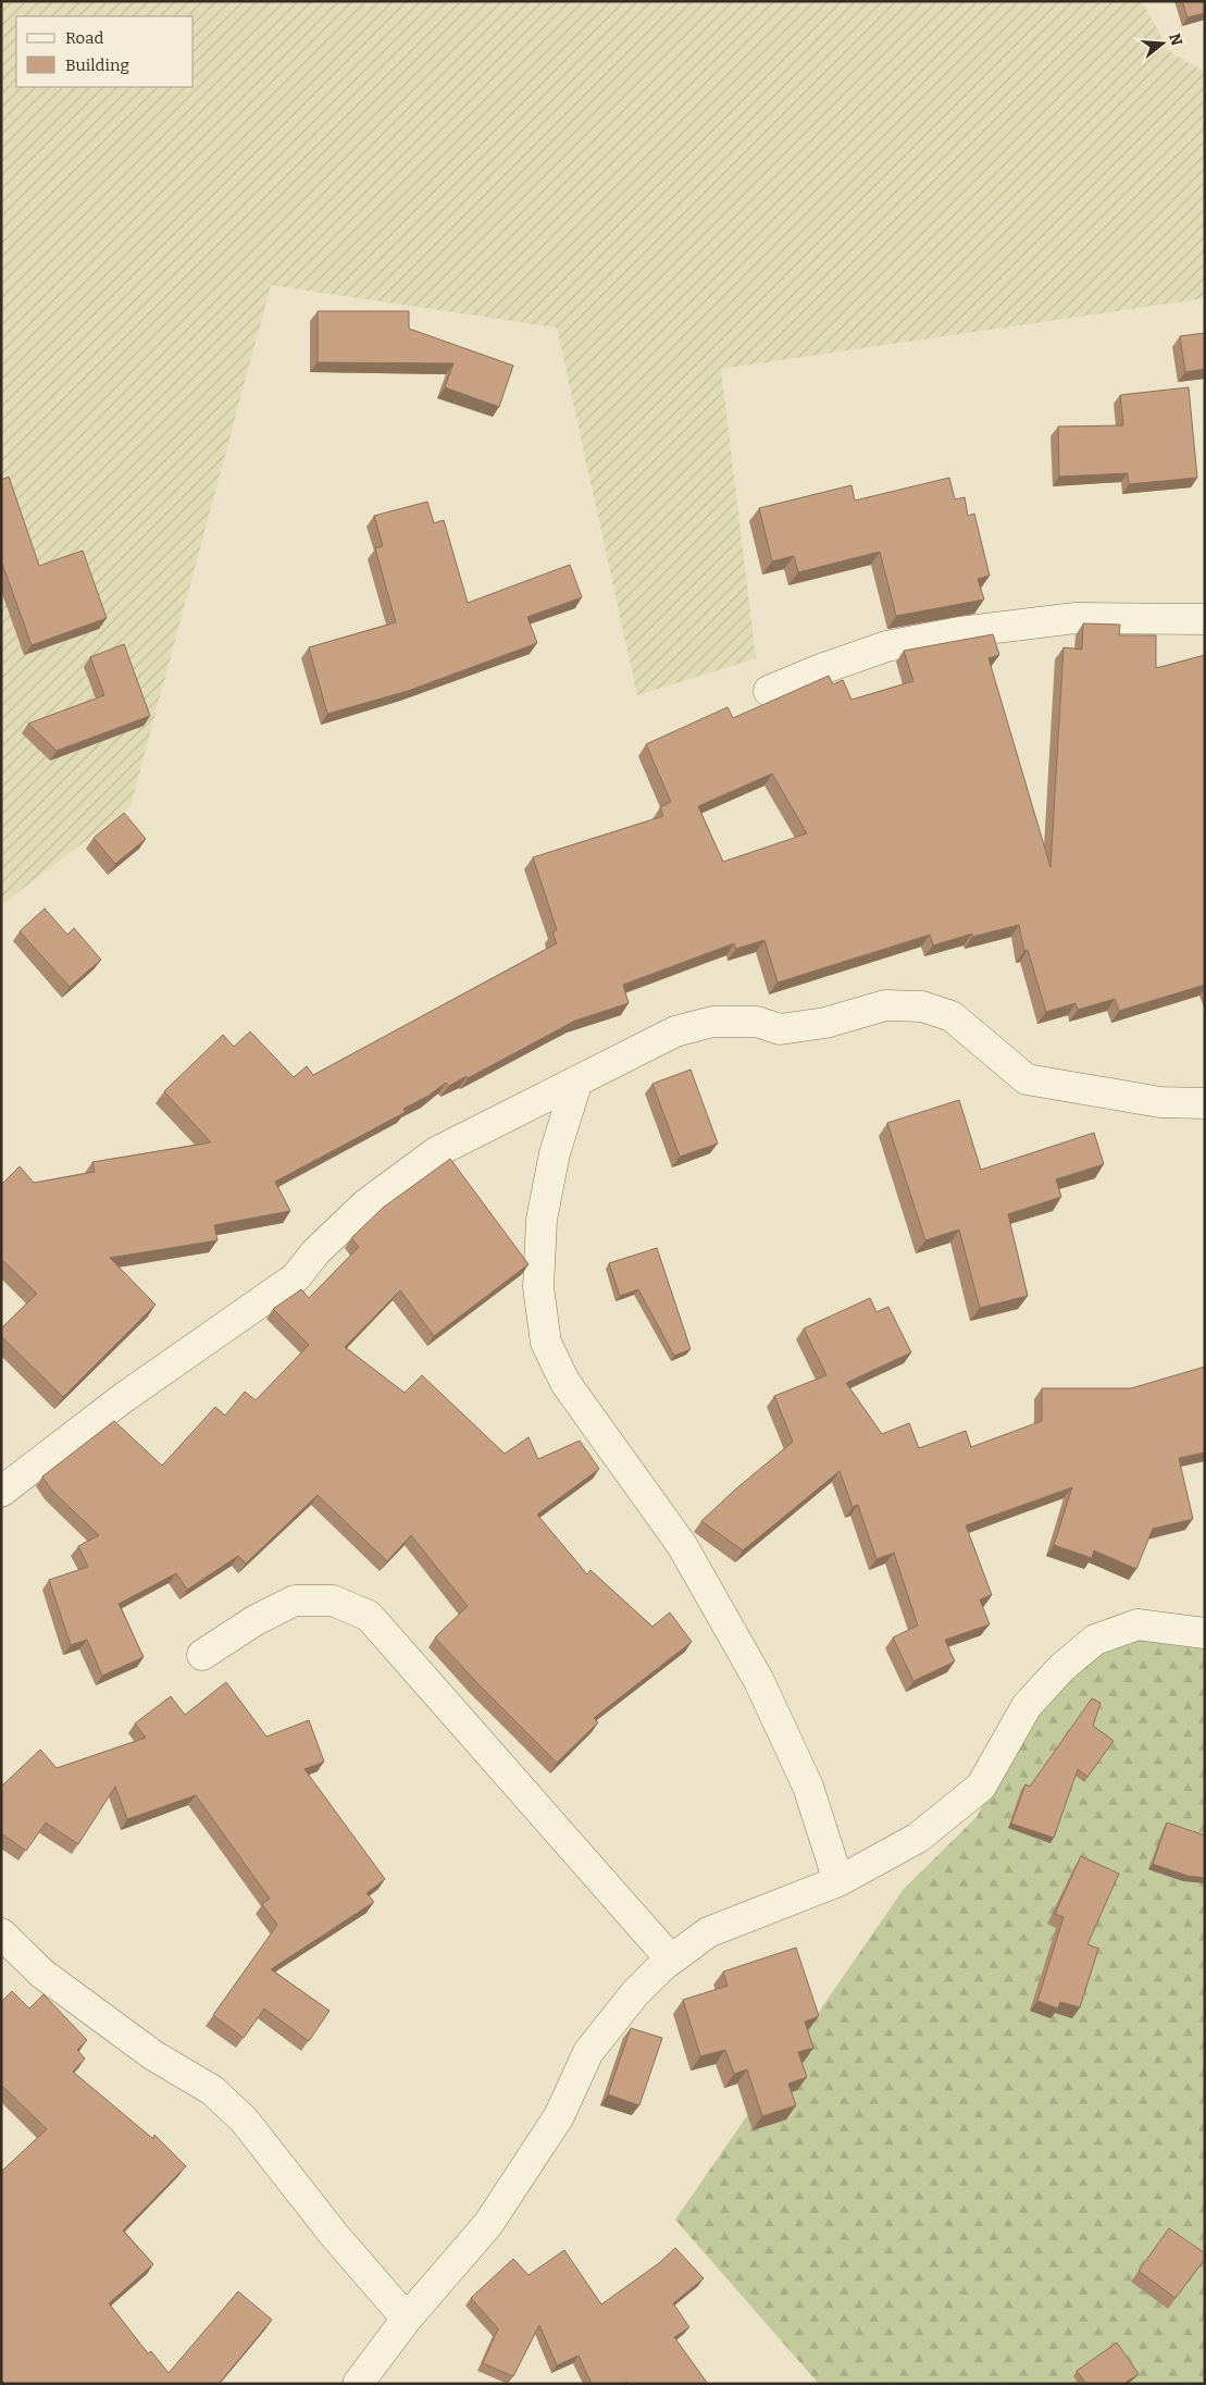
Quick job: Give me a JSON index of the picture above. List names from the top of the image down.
{
  "legend": ["Road", "Building"],
  "north": "right"
}
